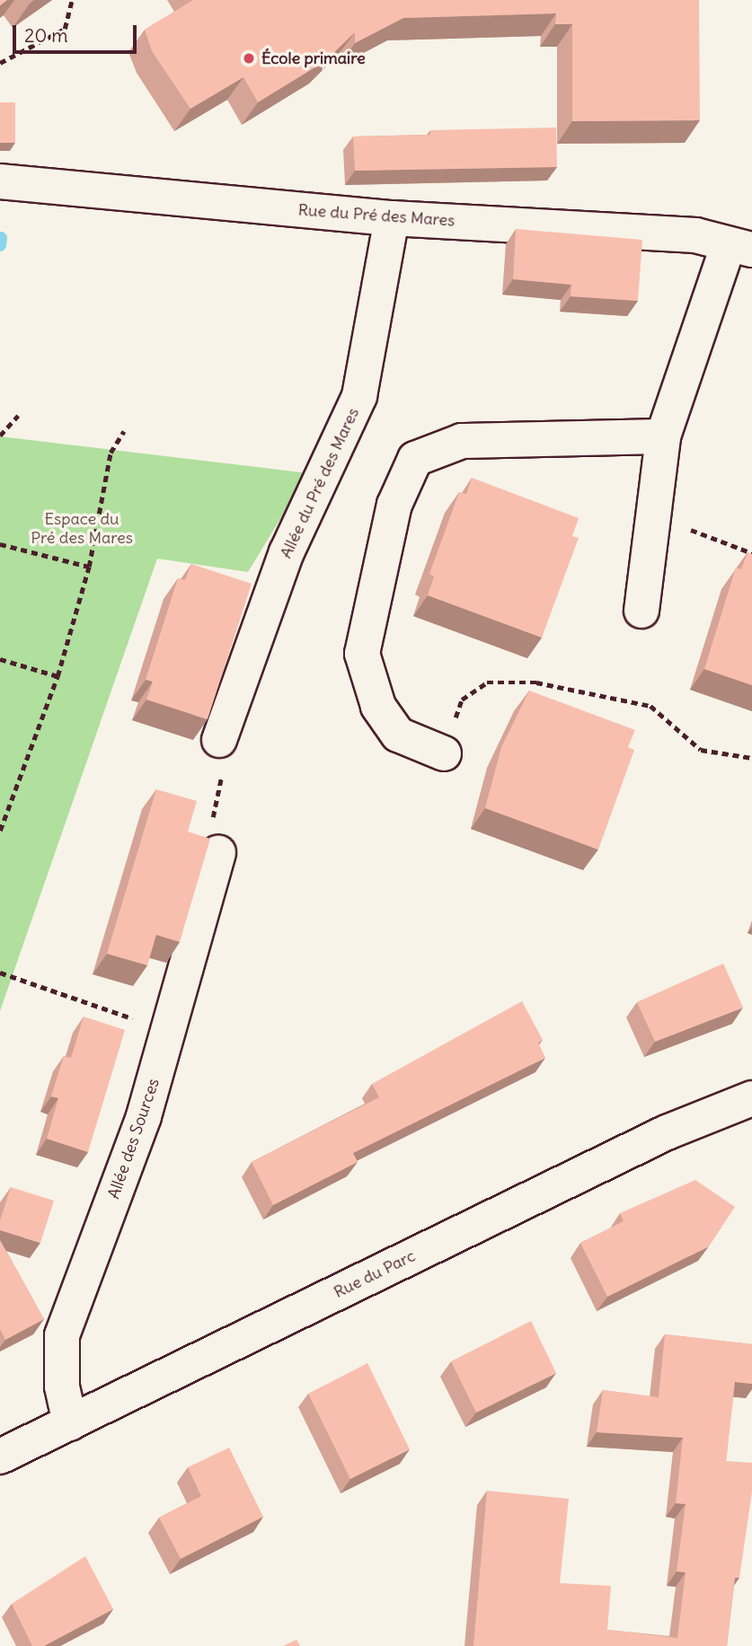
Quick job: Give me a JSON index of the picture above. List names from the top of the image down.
{
  "streets": {
    "street": [
      "Rue du Pré des Mares",
      "Allée du Pré des Mares",
      "Allée des Sources",
      "Rue du Parc"
    ]
  },
  "crossings": [
    ["Rue du Pré des Mares", "Allée du Pré des Mares"],
    ["Allée des Sources", "Rue du Parc"]
  ],
  "parks": ["Espace du Pré des Mares"],
  "places": ["École primaire"],
  "scale_bar": "20 m"
}
